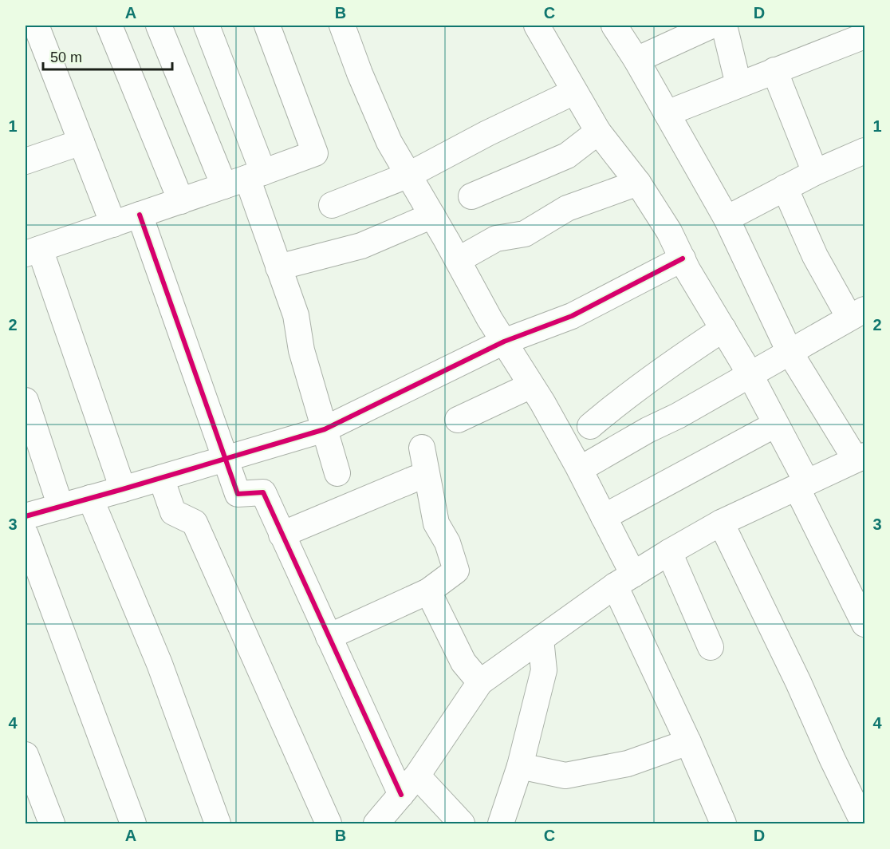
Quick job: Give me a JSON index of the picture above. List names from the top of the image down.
{
  "scale_bar": "50 m",
  "grid": {
    "columns": [
      "A",
      "B",
      "C",
      "D"
    ],
    "rows": [
      "1",
      "2",
      "3",
      "4"
    ]
  }
}
